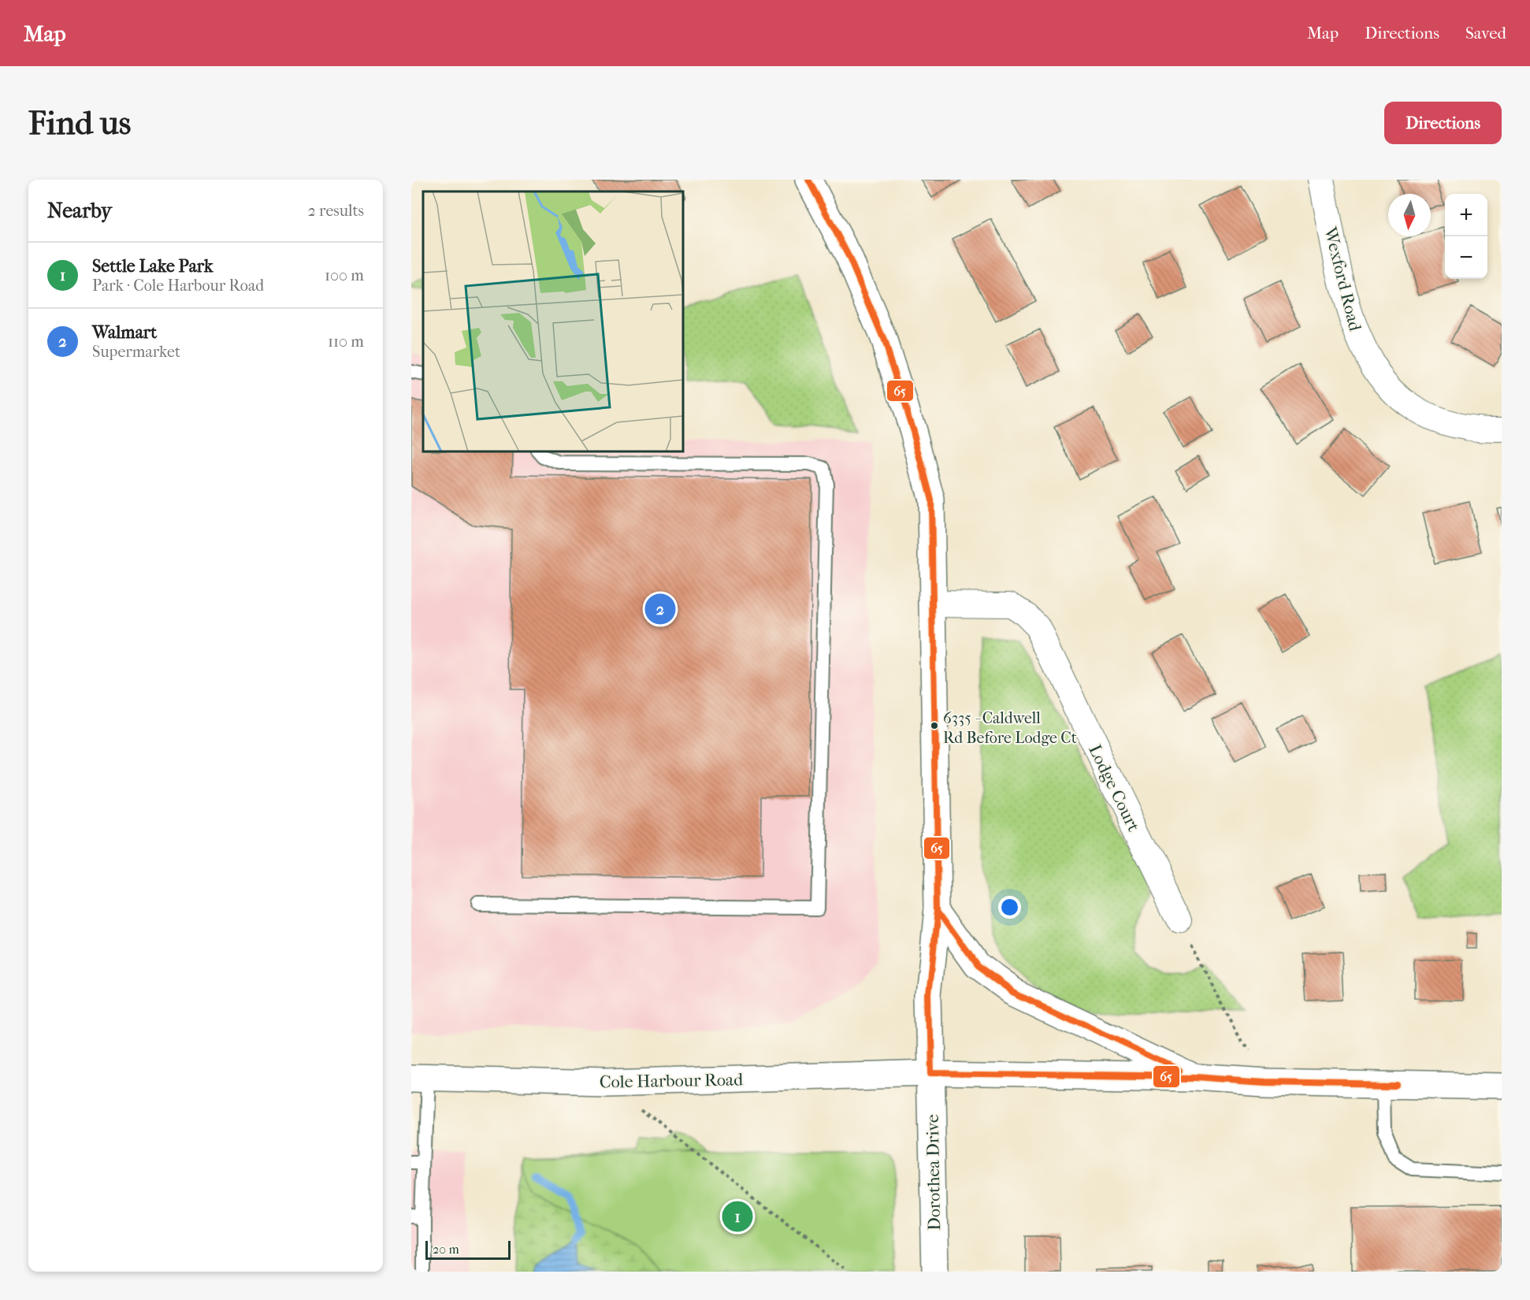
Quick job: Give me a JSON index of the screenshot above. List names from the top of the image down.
{
  "streets": {
    "main road": ["Cole Harbour Road", "Dorothea Drive"],
    "street": ["Wexford Road", "Lodge Court"]
  },
  "crossings": [
    ["Lodge Court", "Dorothea Drive"],
    ["Cole Harbour Road", "Dorothea Drive"]
  ],
  "places": ["6335 - Caldwell Rd Before Lodge Ct"],
  "lines": ["transit line 65"],
  "scale_bar": "20 m",
  "north": "bottom",
  "page": {
    "header": "Map",
    "nav": ["Map", "Directions", "Saved"],
    "buttons": "Directions",
    "title": "Find us",
    "heading": ["Nearby", "2 results"],
    "map_buttons": ["+", "−"],
    "list": [
      {
        "mark": "1",
        "name": "Settle Lake Park",
        "note": "Park · Cole Harbour Road",
        "value": "100 m"
      },
      {
        "mark": "2",
        "name": "Walmart",
        "note": "Supermarket",
        "value": "110 m"
      }
    ],
    "pins": ["2", "1"],
    "scale": "20 m"
  }
}
